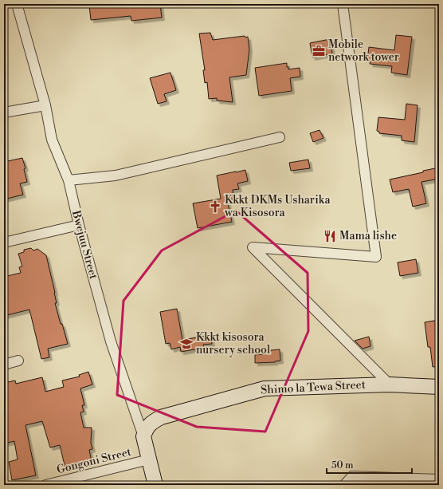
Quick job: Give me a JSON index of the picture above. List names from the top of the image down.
{
  "streets": {
    "street": ["Bwejuu Street", "Shimo la Tewa Street", "Gongoni Street"]
  },
  "crossings": [
    ["Bwejuu Street", "Shimo la Tewa Street"],
    ["Bwejuu Street", "Gongoni Street"]
  ],
  "places": {
    "office": ["Mobile network tower"],
    "church": ["Kkkt DKMs Usharika wa Kisosora"],
    "restaurant": ["Mama lishe"],
    "school or university": ["Kkkt kisosora nursery school"]
  },
  "scale_bar": "50 m"
}
